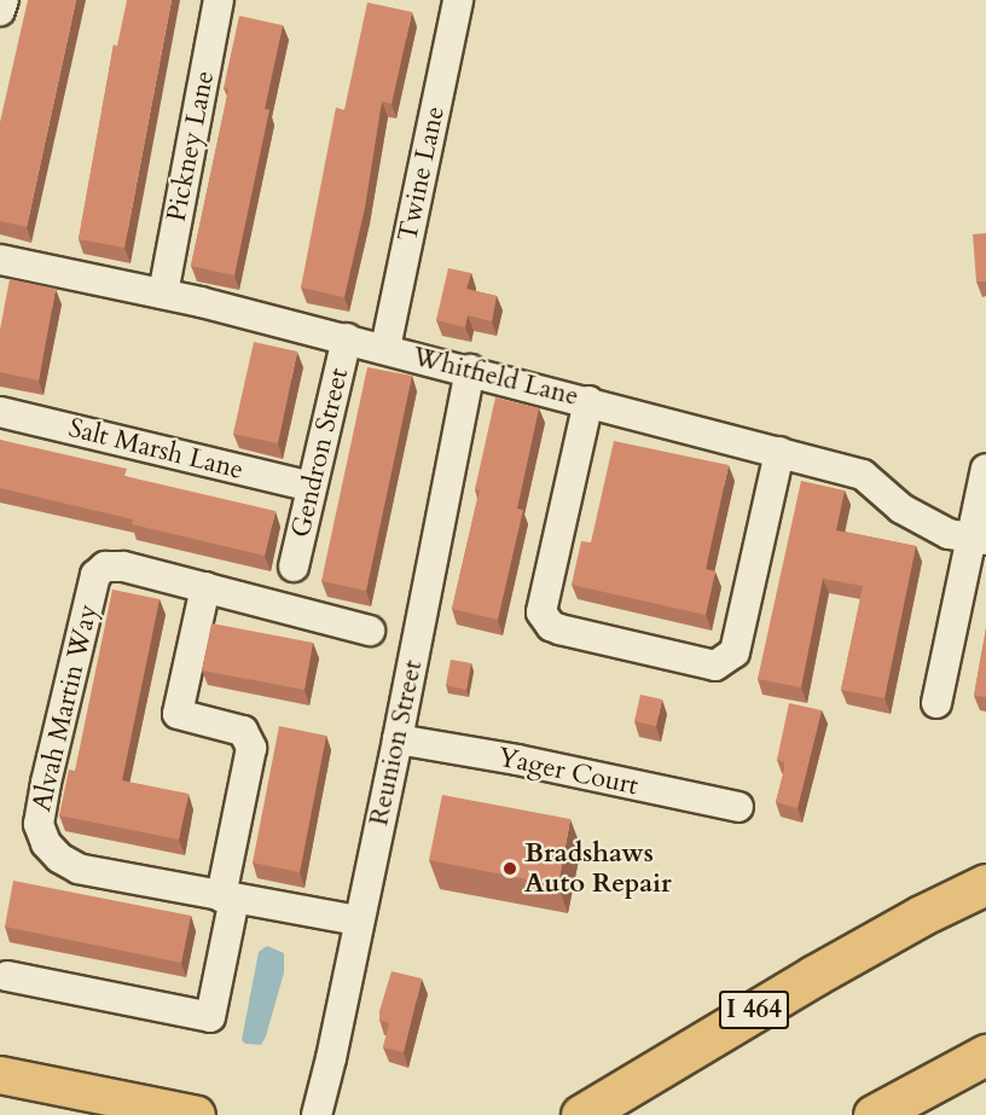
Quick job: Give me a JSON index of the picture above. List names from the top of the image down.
{
  "streets": {
    "highway": ["I 464"],
    "street": [
      "Pickney Lane",
      "Twine Lane",
      "Whitfield Lane",
      "Salt Marsh Lane",
      "Gendron Street",
      "Alvah Martin Way",
      "Reunion Street",
      "Yager Court"
    ]
  },
  "crossings": [
    ["Pickney Lane", "Whitfield Lane"],
    ["Twine Lane", "Whitfield Lane"],
    ["Whitfield Lane", "Gendron Street"],
    ["Whitfield Lane", "Reunion Street"],
    ["Salt Marsh Lane", "Gendron Street"],
    ["Alvah Martin Way", "Reunion Street"],
    ["Reunion Street", "Yager Court"]
  ],
  "places": ["Bradshaws Auto Repair"]
}
